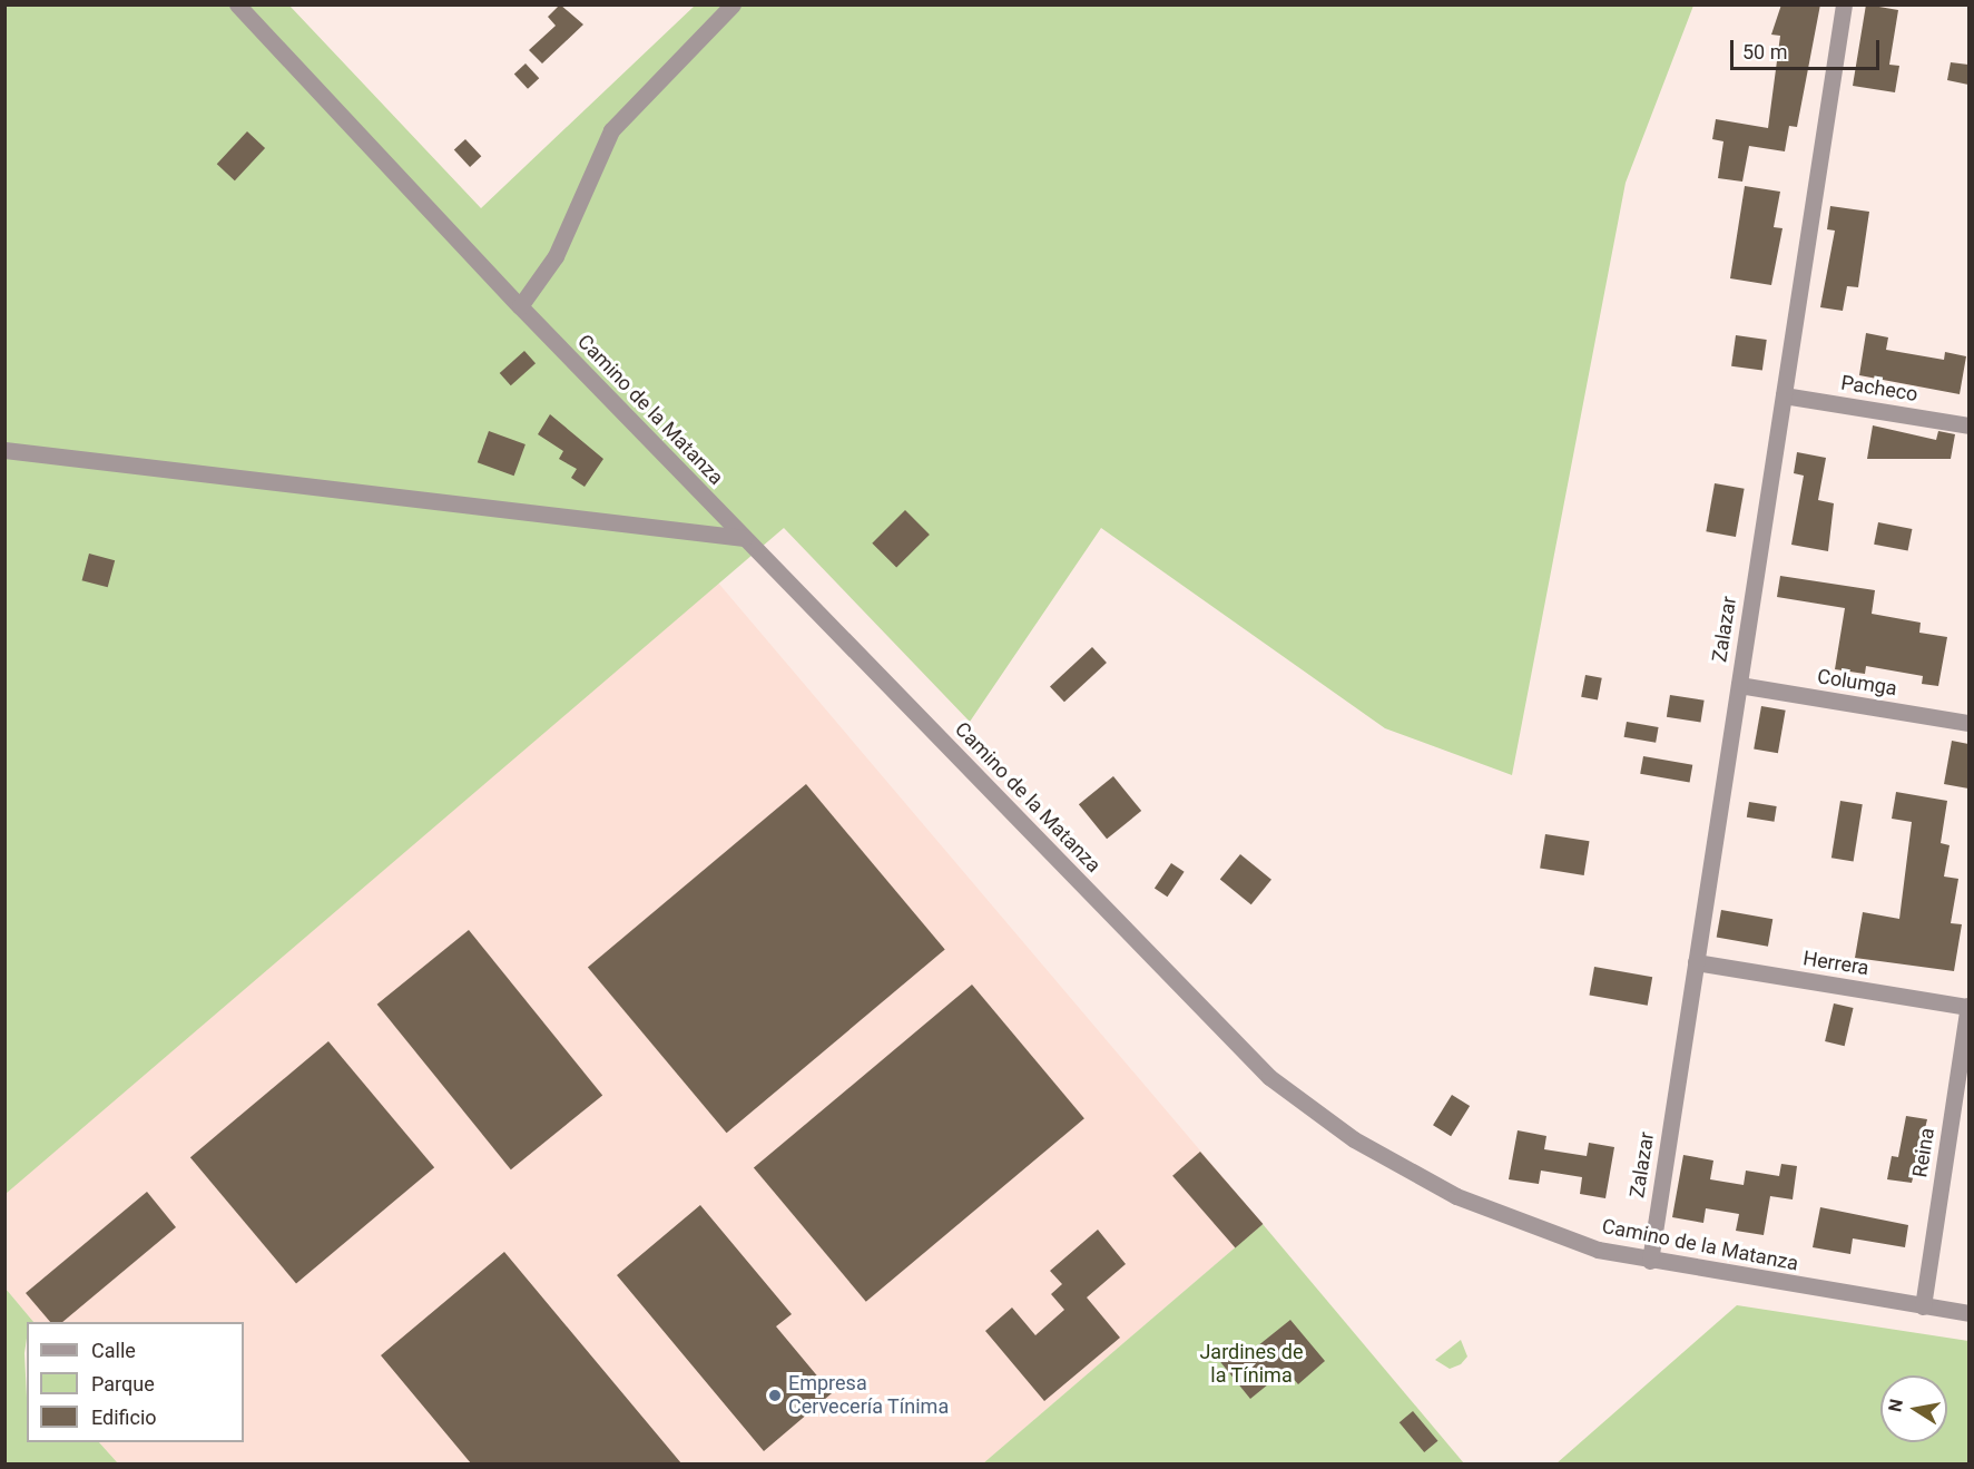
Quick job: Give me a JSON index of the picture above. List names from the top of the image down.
{
  "streets": {
    "street": [
      "Pacheco",
      "Camino de la Matanza",
      "Zalazar",
      "Columga",
      "Herrera",
      "Reina"
    ]
  },
  "crossings": [
    ["Pacheco", "Zalazar"],
    ["Camino de la Matanza", "Zalazar"],
    ["Camino de la Matanza", "Reina"],
    ["Zalazar", "Columga"],
    ["Zalazar", "Herrera"],
    ["Herrera", "Reina"]
  ],
  "parks": ["Jardines de la Tínima"],
  "places": ["Empresa Cervecería Tínima"],
  "legend": ["Calle", "Parque", "Edificio"],
  "scale_bar": "50 m",
  "north": "left"
}
